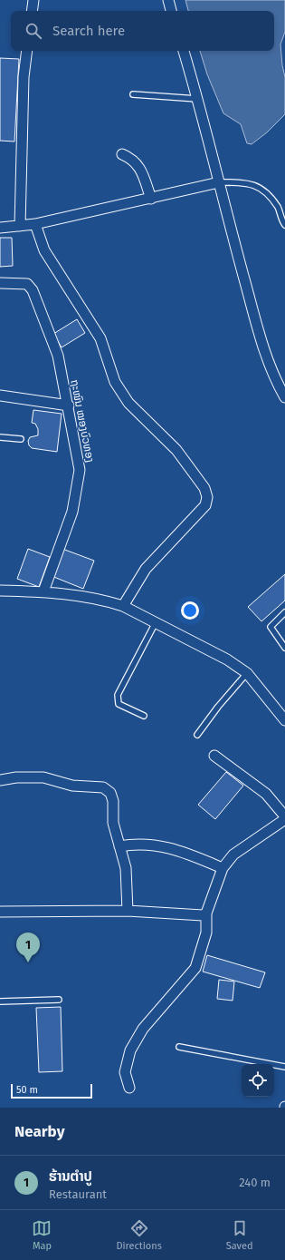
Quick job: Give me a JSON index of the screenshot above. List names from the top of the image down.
{
  "streets": {
    "street": ["ຖະໜົນ ໝອງບົວທອງ"]
  },
  "scale_bar": "50 m",
  "page": {
    "search": "Search here",
    "pins": "1",
    "scale": "50 m",
    "heading": "Nearby",
    "list": [
      {
        "mark": "1",
        "name": "ຮ້ານຕຳປູ",
        "note": "Restaurant",
        "value": "240 m"
      }
    ],
    "nav": ["Map", "Directions", "Saved"]
  }
}
